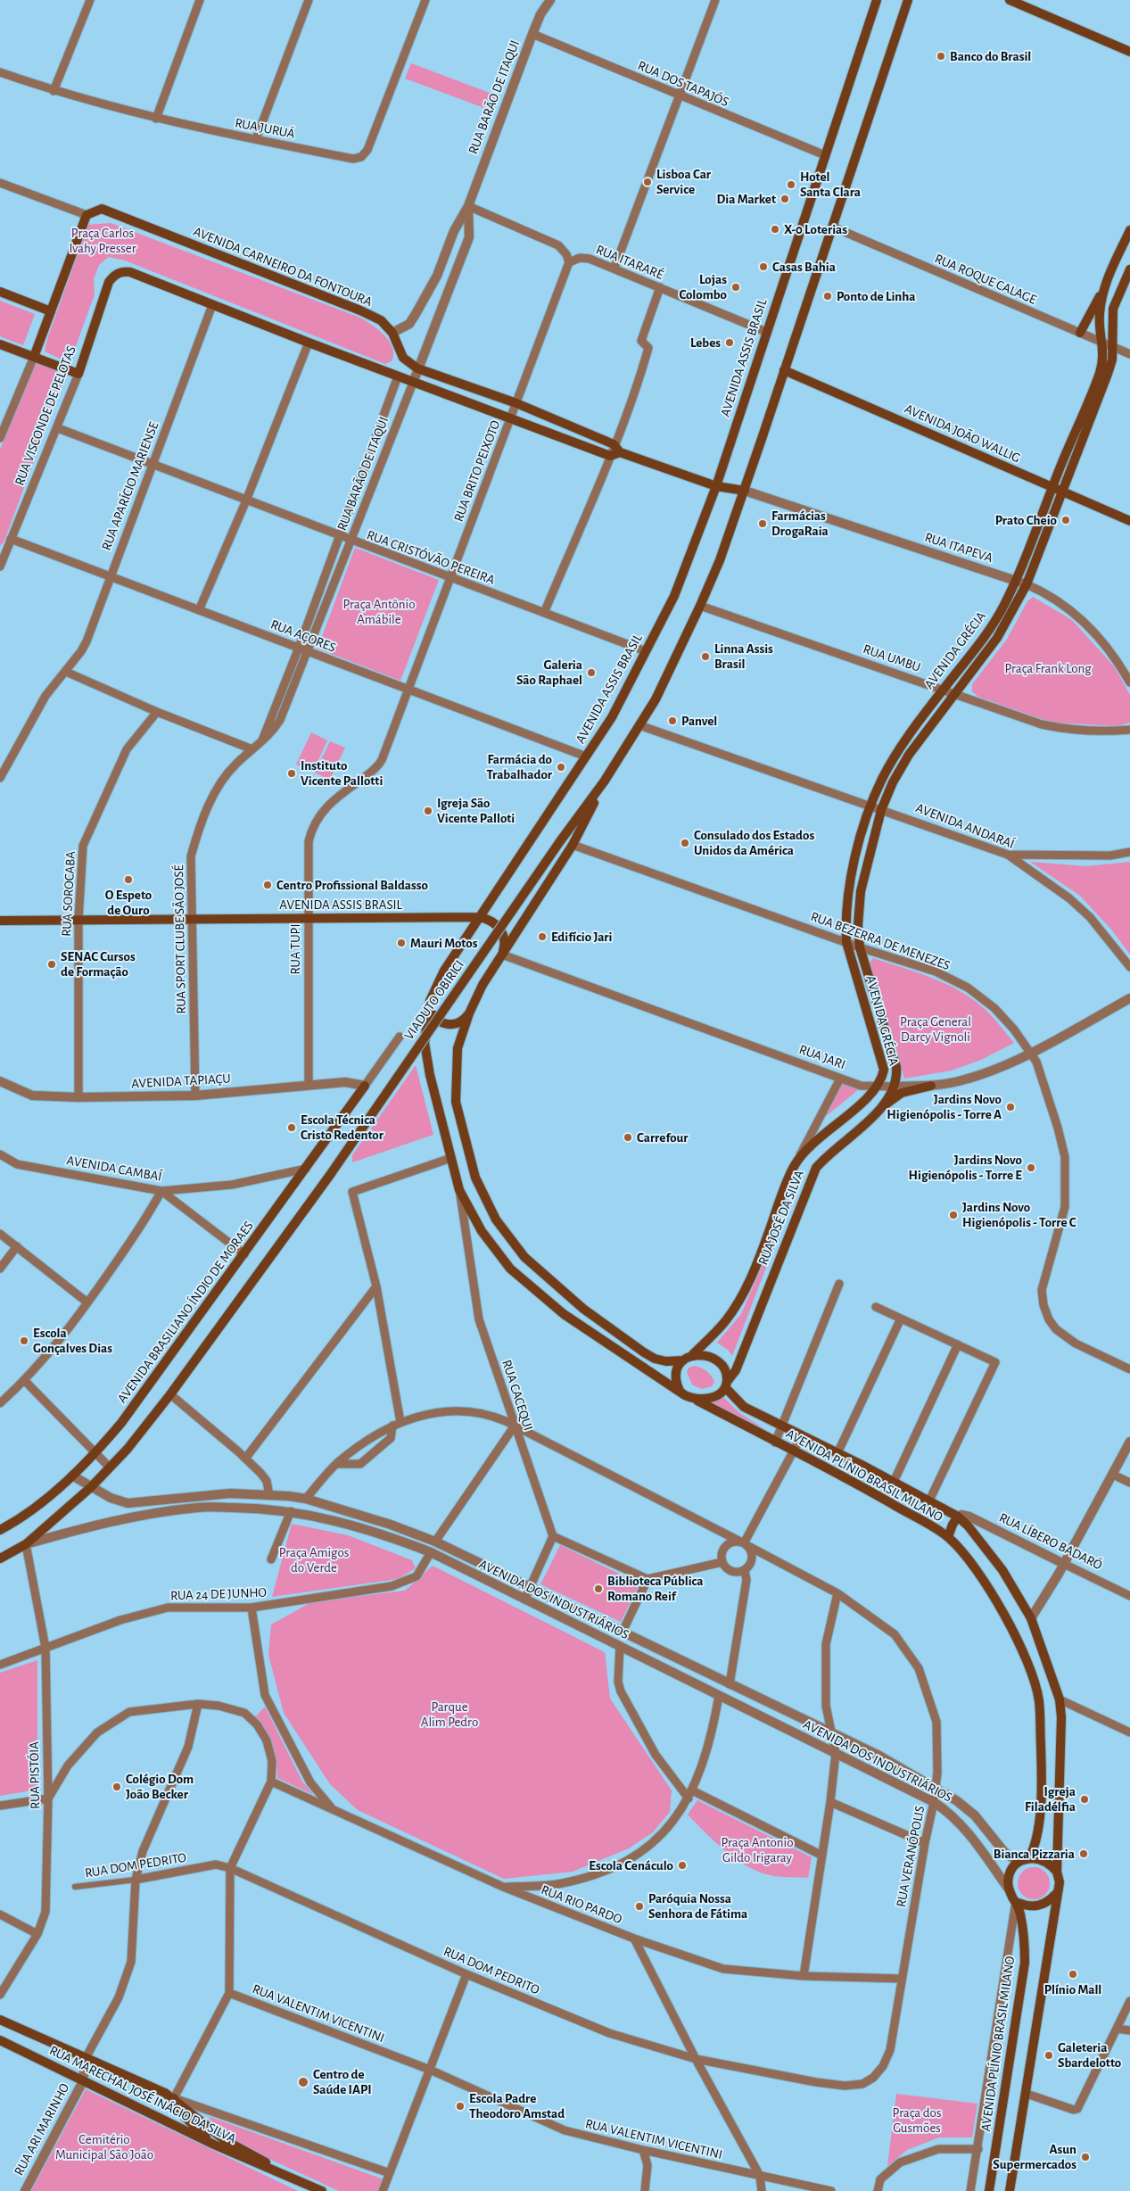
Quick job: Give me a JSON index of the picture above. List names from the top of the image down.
{
  "streets": {
    "main road": [
      "AVENIDA CARNEIRO DA FONTOURA",
      "AVENIDA ASSIS BRASIL",
      "RUA VISCONDE DE PELOTAS",
      "AVENIDA JOÃO WALLIG",
      "AVENIDA GRÉCIA",
      "VIADUTO OBIRICI",
      "RUA JOSÉ DA SILVA",
      "AVENIDA BRASILIANO ÍNDIO DE MORAES",
      "AVENIDA PLÍNIO BRASIL MILANO",
      "RUA MARECHAL JOSÉ INÁCIO DA SILVA"
    ],
    "street": [
      "RUA DOS TAPAJÓS",
      "RUA BARÃO DE ITAQUI",
      "RUA JURUÁ",
      "RUA ITARARÉ",
      "RUA ROQUE CALAGE",
      "RUA BRITO PEIXOTO",
      "RUA APARÍCIO MARIENSE",
      "RUA ITAPEVA",
      "RUA CRISTÓVÃO PEREIRA",
      "RUA AÇORES",
      "RUA UMBU",
      "AVENIDA ANDARAÍ",
      "RUA SOROCABA",
      "RUA SPORT CLUBE SÃO JOSÉ",
      "RUA BEZERRA DE MENEZES",
      "RUA TUPI",
      "RUA JARI",
      "AVENIDA TAPIAÇU",
      "AVENIDA CAMBAÍ",
      "RUA CACEQUI",
      "RUA LÍBERO BADARÓ",
      "RUA 24 DE JUNHO",
      "AVENIDA DOS INDUSTRIÁRIOS",
      "RUA PISTÓIA",
      "RUA VERANÓPOLIS",
      "RUA DOM PEDRITO",
      "RUA RIO PARDO",
      "RUA VALENTIM VICENTINI",
      "RUA ARI MARINHO"
    ]
  },
  "crossings": [
    ["RUA DOS TAPAJÓS", "RUA BARÃO DE ITAQUI"],
    ["RUA DOS TAPAJÓS", "AVENIDA ASSIS BRASIL"],
    ["RUA BARÃO DE ITAQUI", "AVENIDA CARNEIRO DA FONTOURA"],
    ["RUA BARÃO DE ITAQUI", "RUA CRISTÓVÃO PEREIRA"],
    ["RUA BARÃO DE ITAQUI", "RUA AÇORES"],
    ["RUA BARÃO DE ITAQUI", "RUA SPORT CLUBE SÃO JOSÉ"],
    ["RUA ITARARÉ", "AVENIDA ASSIS BRASIL"],
    ["RUA ITARARÉ", "RUA BRITO PEIXOTO"],
    ["AVENIDA CARNEIRO DA FONTOURA", "RUA BRITO PEIXOTO"],
    ["RUA ROQUE CALAGE", "AVENIDA GRÉCIA"],
    ["AVENIDA ASSIS BRASIL", "RUA CRISTÓVÃO PEREIRA"],
    ["AVENIDA ASSIS BRASIL", "RUA AÇORES"],
    ["AVENIDA ASSIS BRASIL", "RUA SOROCABA"],
    ["AVENIDA ASSIS BRASIL", "RUA SPORT CLUBE SÃO JOSÉ"],
    ["AVENIDA ASSIS BRASIL", "RUA TUPI"],
    ["RUA VISCONDE DE PELOTAS", "RUA APARÍCIO MARIENSE"],
    ["RUA VISCONDE DE PELOTAS", "RUA CRISTÓVÃO PEREIRA"],
    ["RUA VISCONDE DE PELOTAS", "RUA AÇORES"],
    ["AVENIDA JOÃO WALLIG", "AVENIDA GRÉCIA"],
    ["RUA BRITO PEIXOTO", "RUA CRISTÓVÃO PEREIRA"],
    ["RUA BRITO PEIXOTO", "RUA AÇORES"],
    ["RUA BRITO PEIXOTO", "RUA TUPI"],
    ["RUA APARÍCIO MARIENSE", "RUA CRISTÓVÃO PEREIRA"],
    ["RUA APARÍCIO MARIENSE", "RUA AÇORES"],
    ["RUA ITAPEVA", "AVENIDA GRÉCIA"],
    ["RUA AÇORES", "RUA TUPI"],
    ["AVENIDA GRÉCIA", "RUA UMBU"],
    ["AVENIDA GRÉCIA", "AVENIDA ANDARAÍ"],
    ["AVENIDA GRÉCIA", "RUA BEZERRA DE MENEZES"],
    ["AVENIDA GRÉCIA", "RUA JARI"],
    ["AVENIDA GRÉCIA", "RUA JOSÉ DA SILVA"],
    ["RUA SOROCABA", "AVENIDA TAPIAÇU"],
    ["RUA SPORT CLUBE SÃO JOSÉ", "AVENIDA TAPIAÇU"],
    ["RUA BEZERRA DE MENEZES", "RUA JARI"],
    ["RUA TUPI", "AVENIDA TAPIAÇU"],
    ["RUA JARI", "RUA JOSÉ DA SILVA"],
    ["AVENIDA TAPIAÇU", "AVENIDA BRASILIANO ÍNDIO DE MORAES"],
    ["AVENIDA CAMBAÍ", "AVENIDA BRASILIANO ÍNDIO DE MORAES"],
    ["RUA JOSÉ DA SILVA", "AVENIDA PLÍNIO BRASIL MILANO"],
    ["AVENIDA BRASILIANO ÍNDIO DE MORAES", "AVENIDA DOS INDUSTRIÁRIOS"],
    ["RUA CACEQUI", "RUA VERANÓPOLIS"],
    ["AVENIDA PLÍNIO BRASIL MILANO", "RUA LÍBERO BADARÓ"],
    ["AVENIDA PLÍNIO BRASIL MILANO", "AVENIDA DOS INDUSTRIÁRIOS"],
    ["RUA 24 DE JUNHO", "AVENIDA DOS INDUSTRIÁRIOS"],
    ["RUA 24 DE JUNHO", "RUA PISTÓIA"],
    ["AVENIDA DOS INDUSTRIÁRIOS", "RUA PISTÓIA"],
    ["AVENIDA DOS INDUSTRIÁRIOS", "RUA VERANÓPOLIS"],
    ["RUA VERANÓPOLIS", "RUA DOM PEDRITO"],
    ["RUA VERANÓPOLIS", "RUA RIO PARDO"],
    ["RUA MARECHAL JOSÉ INÁCIO DA SILVA", "RUA ARI MARINHO"]
  ],
  "parks": [
    "Praça Carlos Ivahy Presser",
    "Praça Antônio Amábile",
    "Praça Frank Long",
    "Praça General Darcy Vignoli",
    "Praça Amigos do Verde",
    "Parque Alim Pedro",
    "Praça Antonio Gildo Irigaray",
    "Praça dos Gusmões",
    "Cemitério Municipal São João"
  ],
  "places": [
    "Banco do Brasil",
    "Lisboa Car Service",
    "Hotel Santa Clara",
    "Dia Market",
    "X-0 Loterias",
    "Casas Bahia",
    "Lojas Colombo",
    "Ponto de Linha",
    "Lebes",
    "Prato Cheio",
    "Farmácias DrogaRaia",
    "Linna Assis Brasil",
    "Galeria São Raphael",
    "Panvel",
    "Farmácia do Trabalhador",
    "Instituto Vicente Pallotti",
    "Igreja São Vicente Palloti",
    "Consulado dos Estados Unidos da América",
    "O Espeto de Ouro",
    "Centro Profissional Baldasso",
    "Edifício Jari",
    "Mauri Motos",
    "SENAC Cursos de Formação",
    "Jardins Novo Higienópolis - Torre A",
    "Escola Técnica Cristo Redentor",
    "Carrefour",
    "Jardins Novo Higienópolis - Torre E",
    "Jardins Novo Higienópolis - Torre C",
    "Escola Gonçalves Dias",
    "Biblioteca Pública Romano Reif",
    "Colégio Dom João Becker",
    "Igreja Filadélfia",
    "Bianca Pizzaria",
    "Escola Cenáculo",
    "Paróquia Nossa Senhora de Fátima",
    "Plínio Mall",
    "Galeteria Sbardelotto",
    "Centro de Saúde IAPI",
    "Escola Padre Theodoro Amstad",
    "Asun Supermercados"
  ]
}
